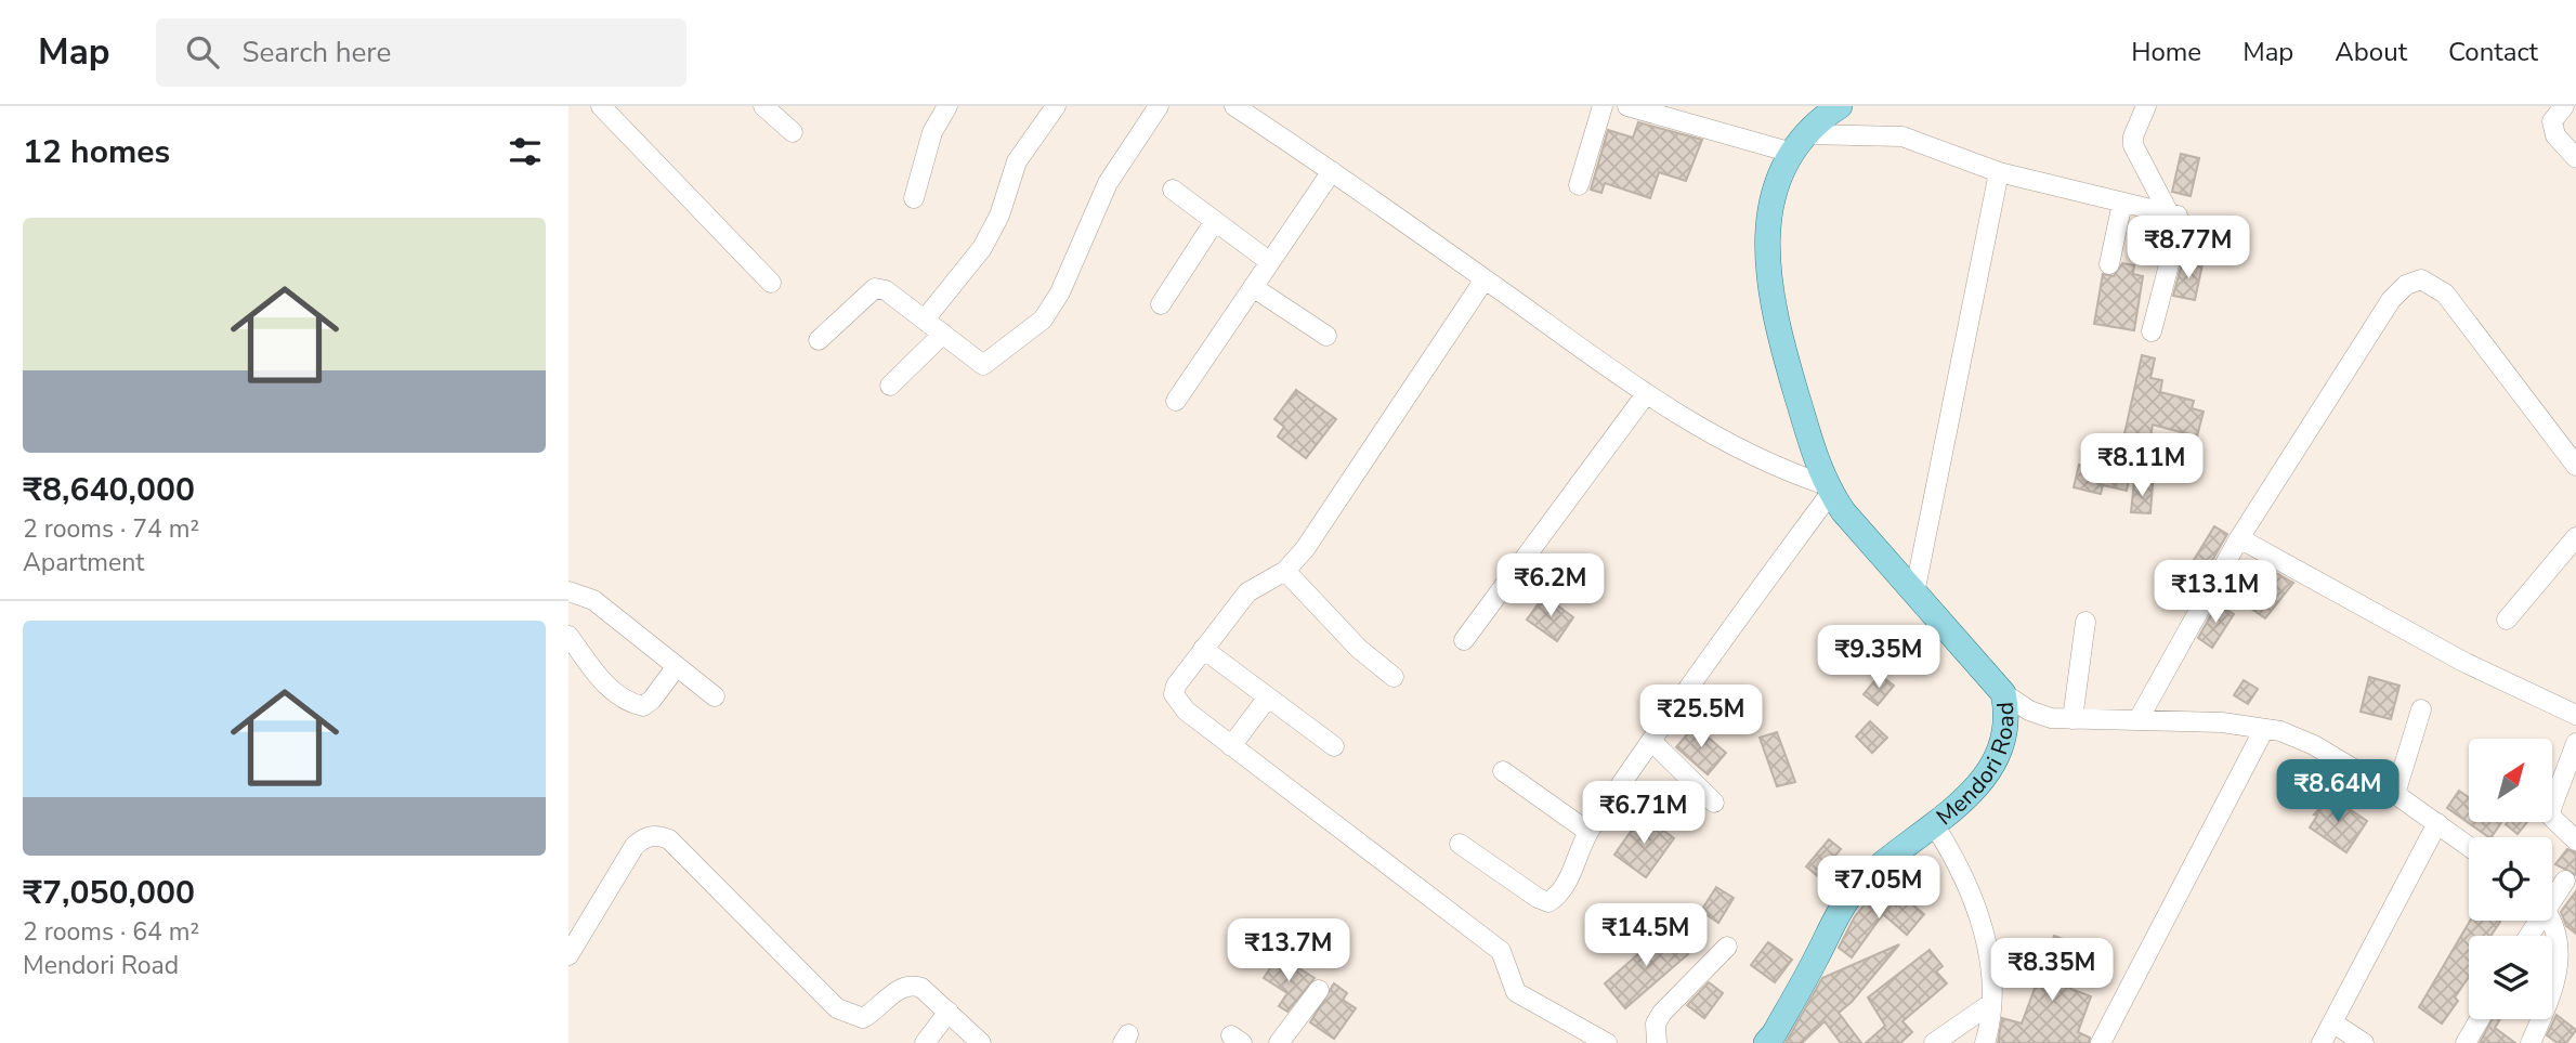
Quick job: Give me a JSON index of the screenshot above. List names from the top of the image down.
{
  "streets": {
    "main road": ["Mendori Road"]
  },
  "north": "top right",
  "page": {
    "header": "Map",
    "search": "Search here",
    "nav": [
      "Home",
      "Map",
      "About",
      "Contact"
    ],
    "heading": "12 homes",
    "list": [
      {
        "name": "₹8,640,000",
        "note": "2 rooms · 74 m² · Apartment"
      },
      {
        "name": "₹7,050,000",
        "note": "2 rooms · 64 m² · Mendori Road"
      }
    ],
    "price": [
      "₹8.77M",
      "₹8.11M",
      "₹6.2M",
      "₹13.1M",
      "₹9.35M",
      "₹25.5M",
      "₹8.64M",
      "₹6.71M",
      "₹7.05M",
      "₹14.5M",
      "₹13.7M",
      "₹8.35M"
    ]
  }
}
